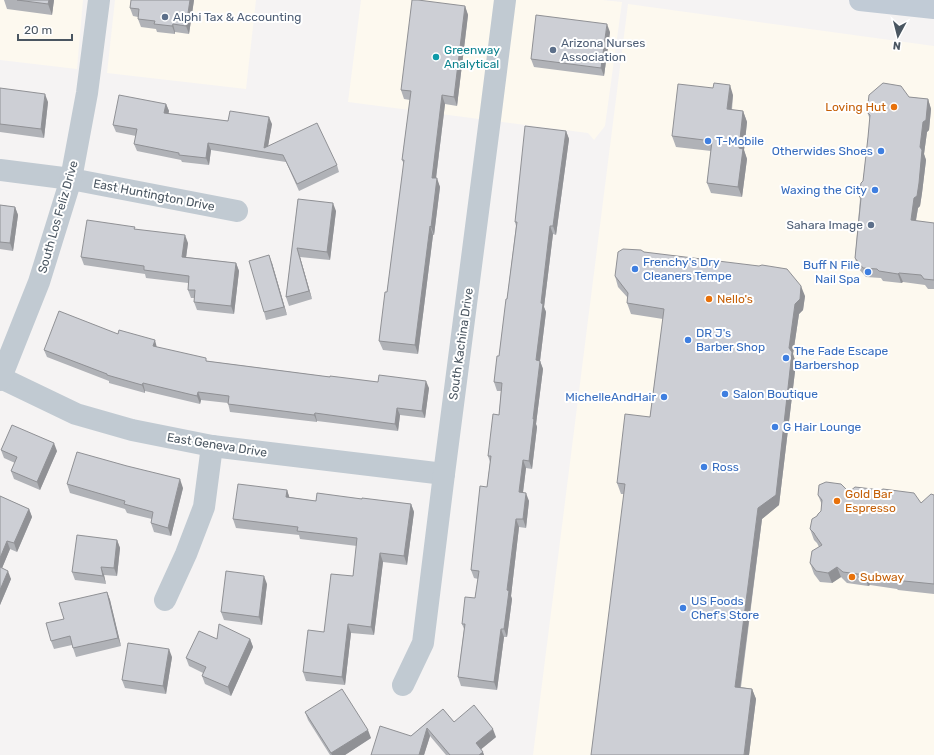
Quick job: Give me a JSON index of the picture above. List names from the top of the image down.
{
  "streets": {
    "street": [
      "East Huntington Drive",
      "South Los Feliz Drive",
      "South Kachina Drive",
      "East Geneva Drive"
    ]
  },
  "crossings": [
    ["East Huntington Drive", "South Los Feliz Drive"],
    ["South Los Feliz Drive", "East Geneva Drive"],
    ["South Kachina Drive", "East Geneva Drive"]
  ],
  "places": [
    "Alphi Tax & Accounting",
    "Arizona Nurses Association",
    "Greenway Analytical",
    "Loving Hut",
    "T-Mobile",
    "Otherwides Shoes",
    "Waxing the City",
    "Sahara Image",
    "Frenchy's Dry Cleaners Tempe",
    "Buff N File Nail Spa",
    "Nello's",
    "DR J's Barber Shop",
    "The Fade Escape Barbershop",
    "Salon Boutique",
    "MichelleAndHair",
    "G Hair Lounge",
    "Ross",
    "Gold Bar Espresso",
    "Subway",
    "US Foods Chef's Store"
  ],
  "scale_bar": "20 m",
  "north": "bottom"
}
